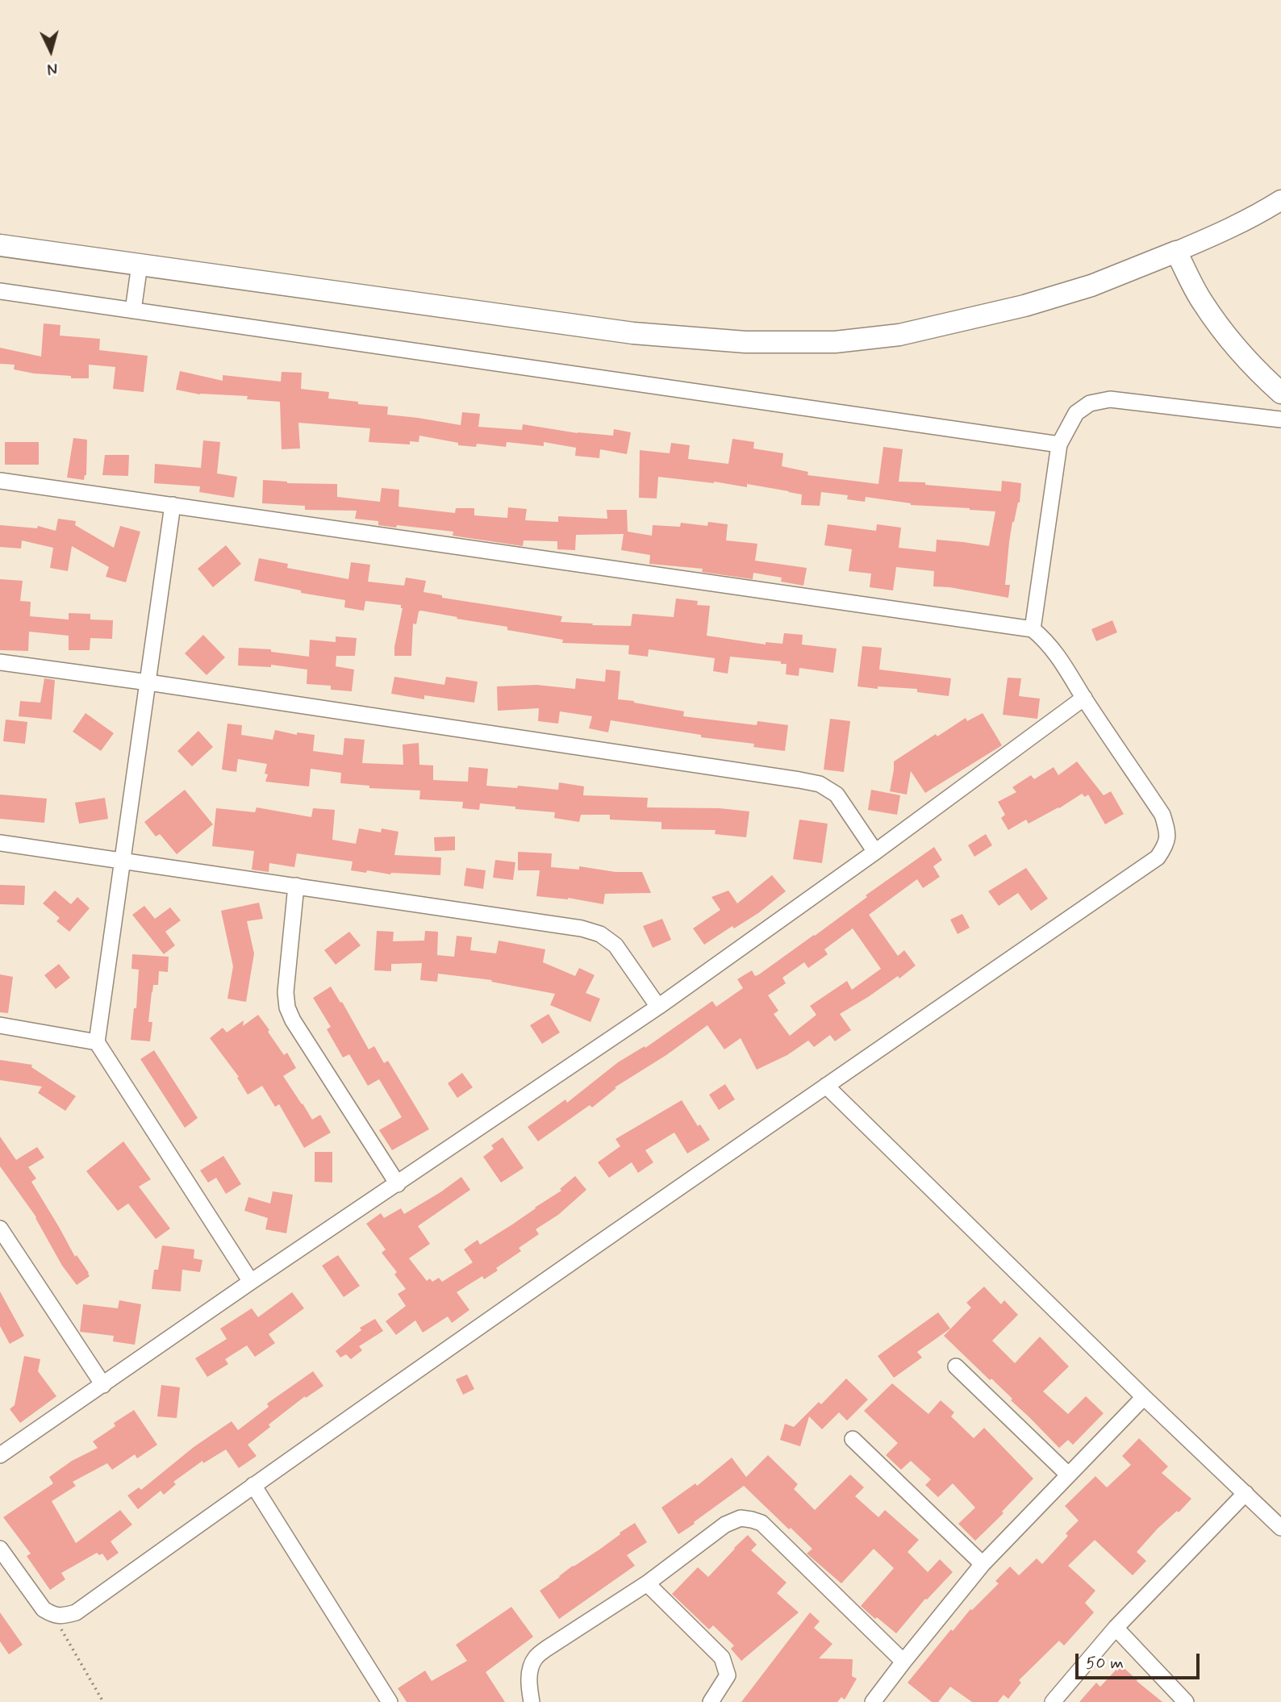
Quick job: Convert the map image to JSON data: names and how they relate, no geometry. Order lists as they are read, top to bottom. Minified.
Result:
{"scale_bar":"50 m","north":"bottom"}
